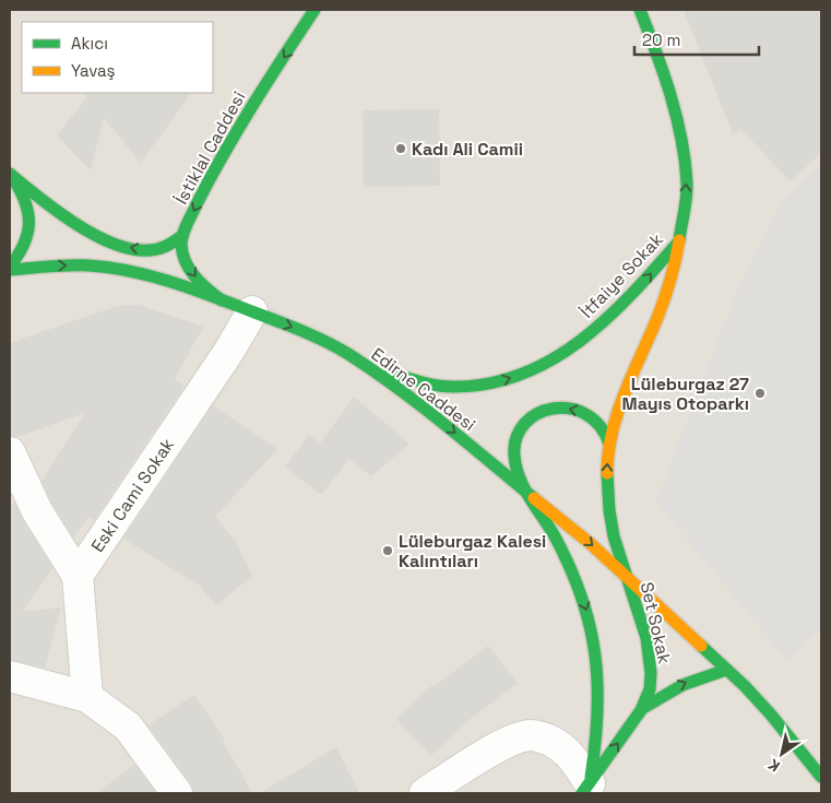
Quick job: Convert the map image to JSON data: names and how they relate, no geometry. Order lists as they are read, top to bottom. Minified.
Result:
{"streets":{"main road":["İstiklal Caddesi","İtfaiye Sokak","Edirne Caddesi","Set Sokak"],"street":["Eski Cami Sokak"]},"crossings":[["İtfaiye Sokak","Edirne Caddesi"],["İtfaiye Sokak","Set Sokak"],["Edirne Caddesi","Eski Cami Sokak"],["Edirne Caddesi","Set Sokak"]],"one_way":["İstiklal Caddesi","Edirne Caddesi","Set Sokak"],"places":["Kadı Ali Camii","Lüleburgaz 27 Mayıs Otoparkı","Lüleburgaz Kalesi Kalıntıları"],"legend":["Akıcı","Yavaş"],"scale_bar":"20 m","north":"bottom left"}
